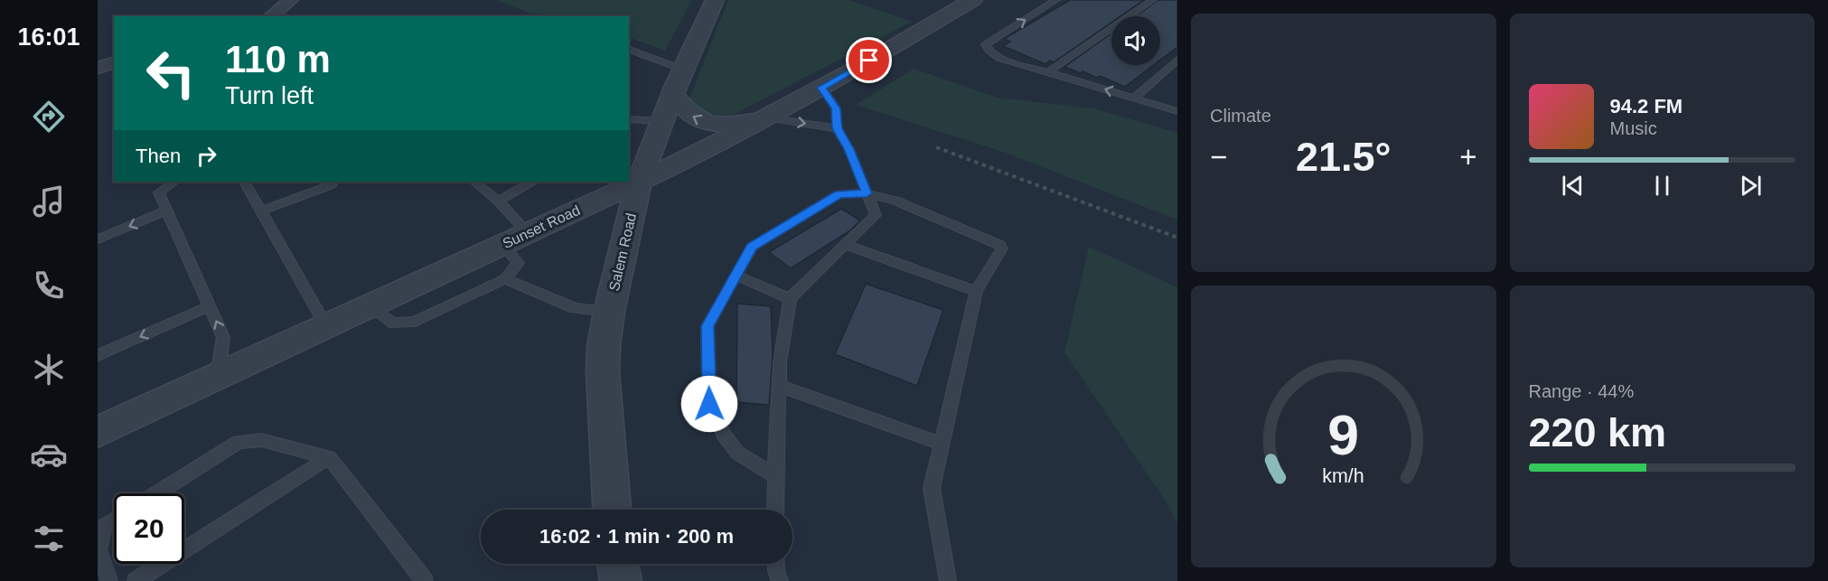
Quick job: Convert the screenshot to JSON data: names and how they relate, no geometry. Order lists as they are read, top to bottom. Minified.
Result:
{"streets":{"street":["Sunset Road","Salem Road"]},"crossings":[["Sunset Road","Salem Road"]],"page":{"tabs":"16:01","tile":["Climate",["Range · 44%","220 km"]],"turn":["110 m","Turn left"],"song":["94.2 FM","Music"],"then":"Then","heat":["−","21.5°","+"],"limit":"20","trip":"16:02 · 1 min · 200 m","gauge":["9","km/h"]}}
